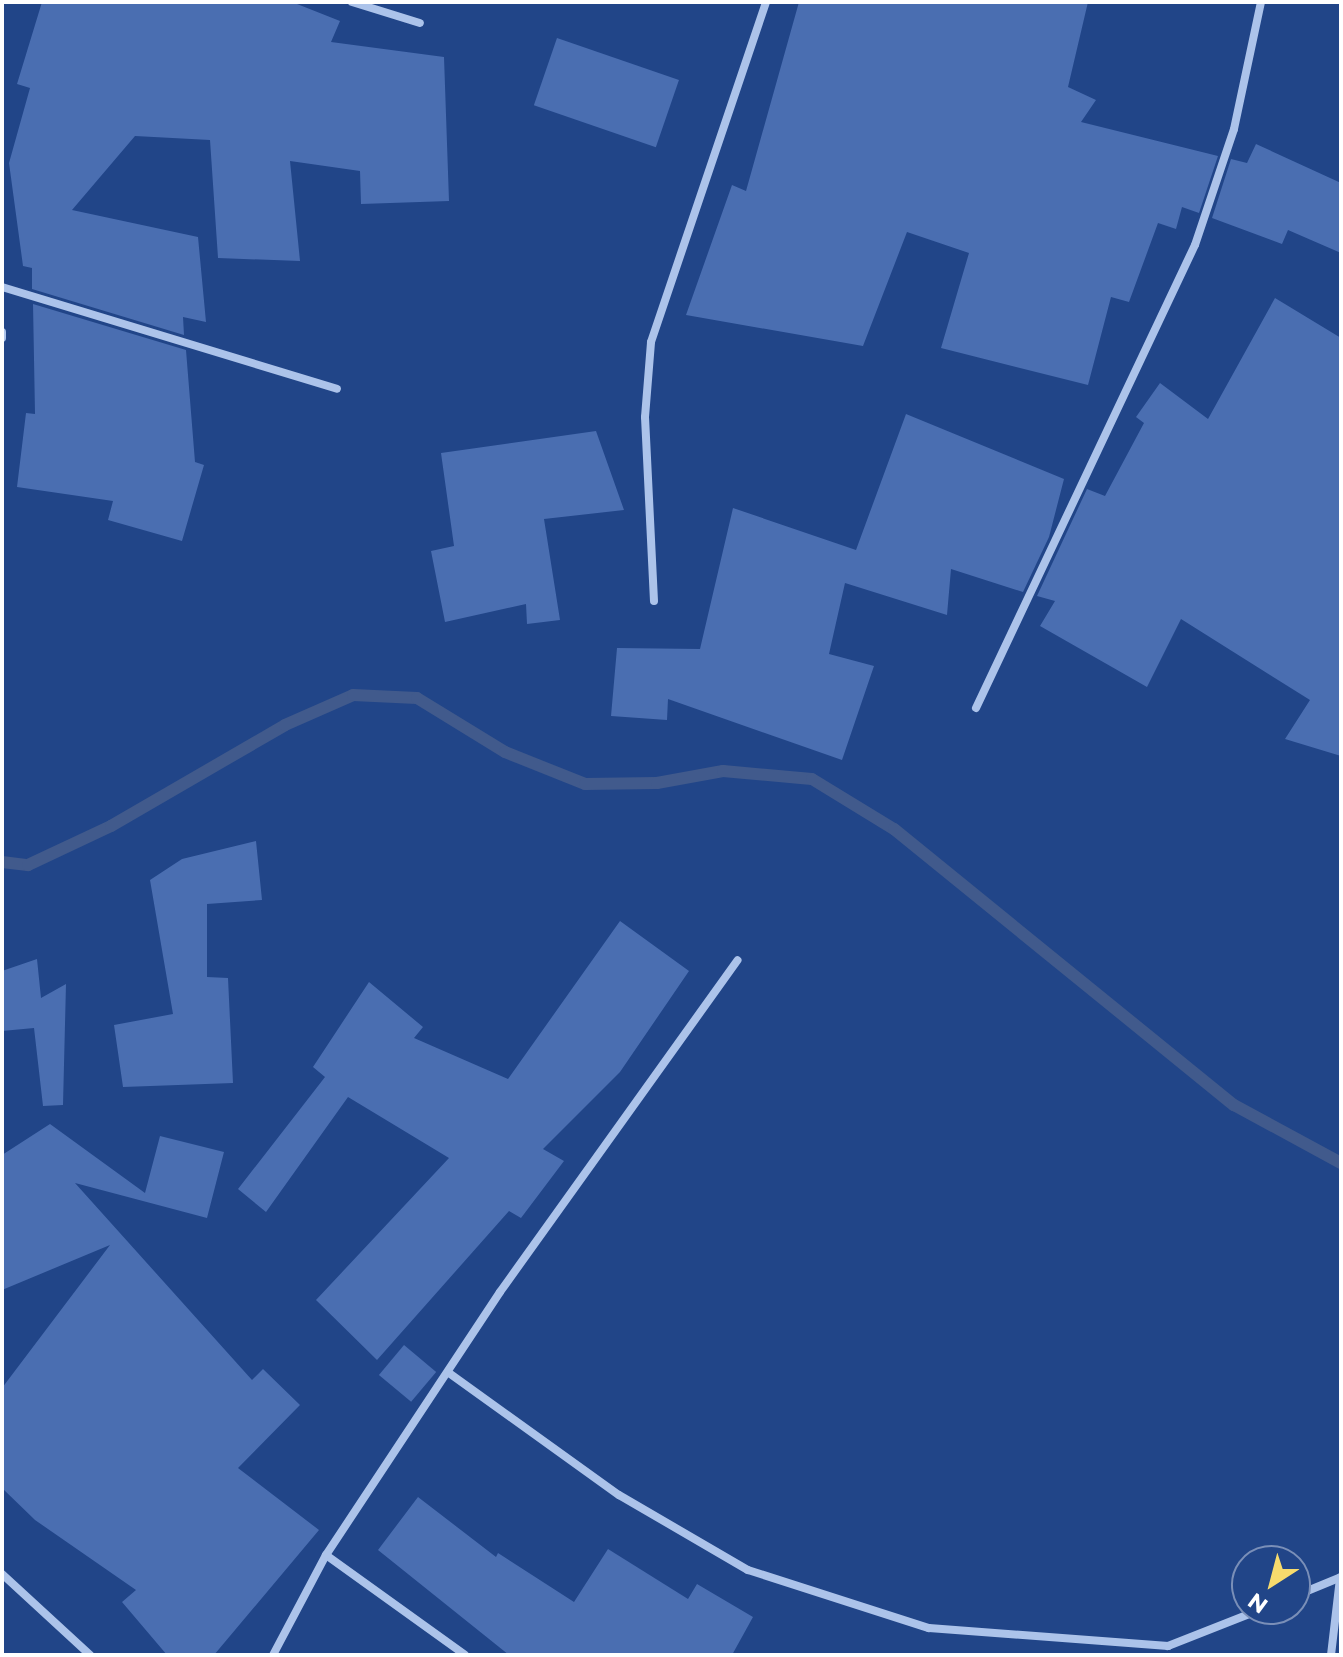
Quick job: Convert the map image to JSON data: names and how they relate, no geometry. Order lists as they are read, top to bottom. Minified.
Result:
{"north":"bottom left"}
